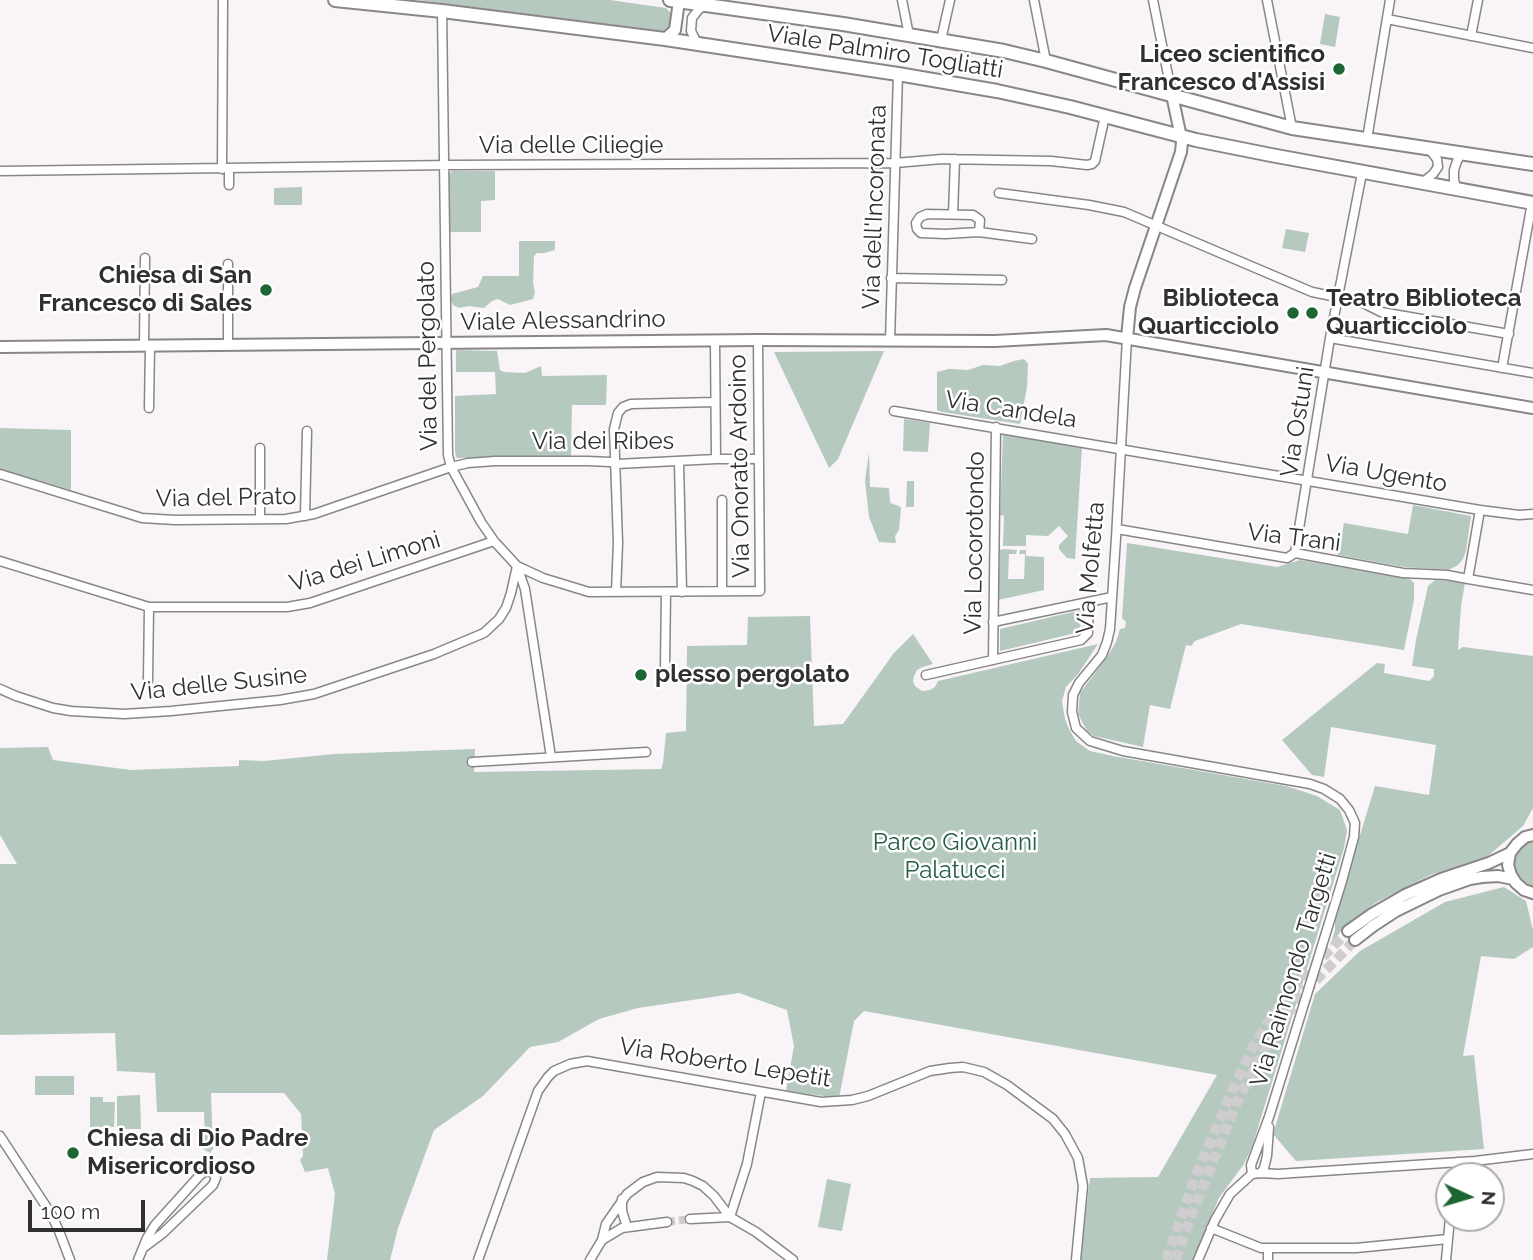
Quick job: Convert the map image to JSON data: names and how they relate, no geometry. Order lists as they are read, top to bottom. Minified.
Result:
{"streets":{"main road":["Viale Palmiro Togliatti"],"street":["Via delle Ciliegie","Via dell'Incoronata","Viale Alessandrino","Via del Pergolato","Via Candela","Via Ostuni","Via dei Ribes","Via Onorato Ardoino","Via Ugento","Via del Prato","Via Trani","Via Locorotondo","Via dei Limoni","Via Molfetta","Via delle Susine","Via Raimondo Targetti","Via Roberto Lepetit"]},"crossings":[["Viale Palmiro Togliatti","Via delle Ciliegie"],["Viale Palmiro Togliatti","Via dell'Incoronata"],["Viale Palmiro Togliatti","Via del Pergolato"],["Viale Palmiro Togliatti","Via Ostuni"],["Viale Palmiro Togliatti","Via Molfetta"],["Via delle Ciliegie","Via dell'Incoronata"],["Via delle Ciliegie","Via del Pergolato"],["Via dell'Incoronata","Viale Alessandrino"],["Viale Alessandrino","Via del Pergolato"],["Viale Alessandrino","Via Ostuni"],["Viale Alessandrino","Via Onorato Ardoino"],["Viale Alessandrino","Via Molfetta"],["Via del Pergolato","Via dei Ribes"],["Via del Pergolato","Via Onorato Ardoino"],["Via del Pergolato","Via del Prato"],["Via del Pergolato","Via dei Limoni"],["Via del Pergolato","Via delle Susine"],["Via Candela","Via Ugento"],["Via Candela","Via Locorotondo"],["Via Candela","Via Molfetta"],["Via Ostuni","Via Ugento"],["Via Ostuni","Via Trani"],["Via dei Ribes","Via del Prato"],["Via Ugento","Via Molfetta"],["Via Trani","Via Molfetta"],["Via Molfetta","Via Raimondo Targetti"]],"parks":["Parco Giovanni Palatucci"],"places":["Liceo scientifico Francesco d'Assisi","Chiesa di San Francesco di Sales","Biblioteca Quarticciolo","Teatro Biblioteca Quarticciolo","plesso pergolato","Chiesa di Dio Padre Misericordioso"],"scale_bar":"100 m","north":"right"}
